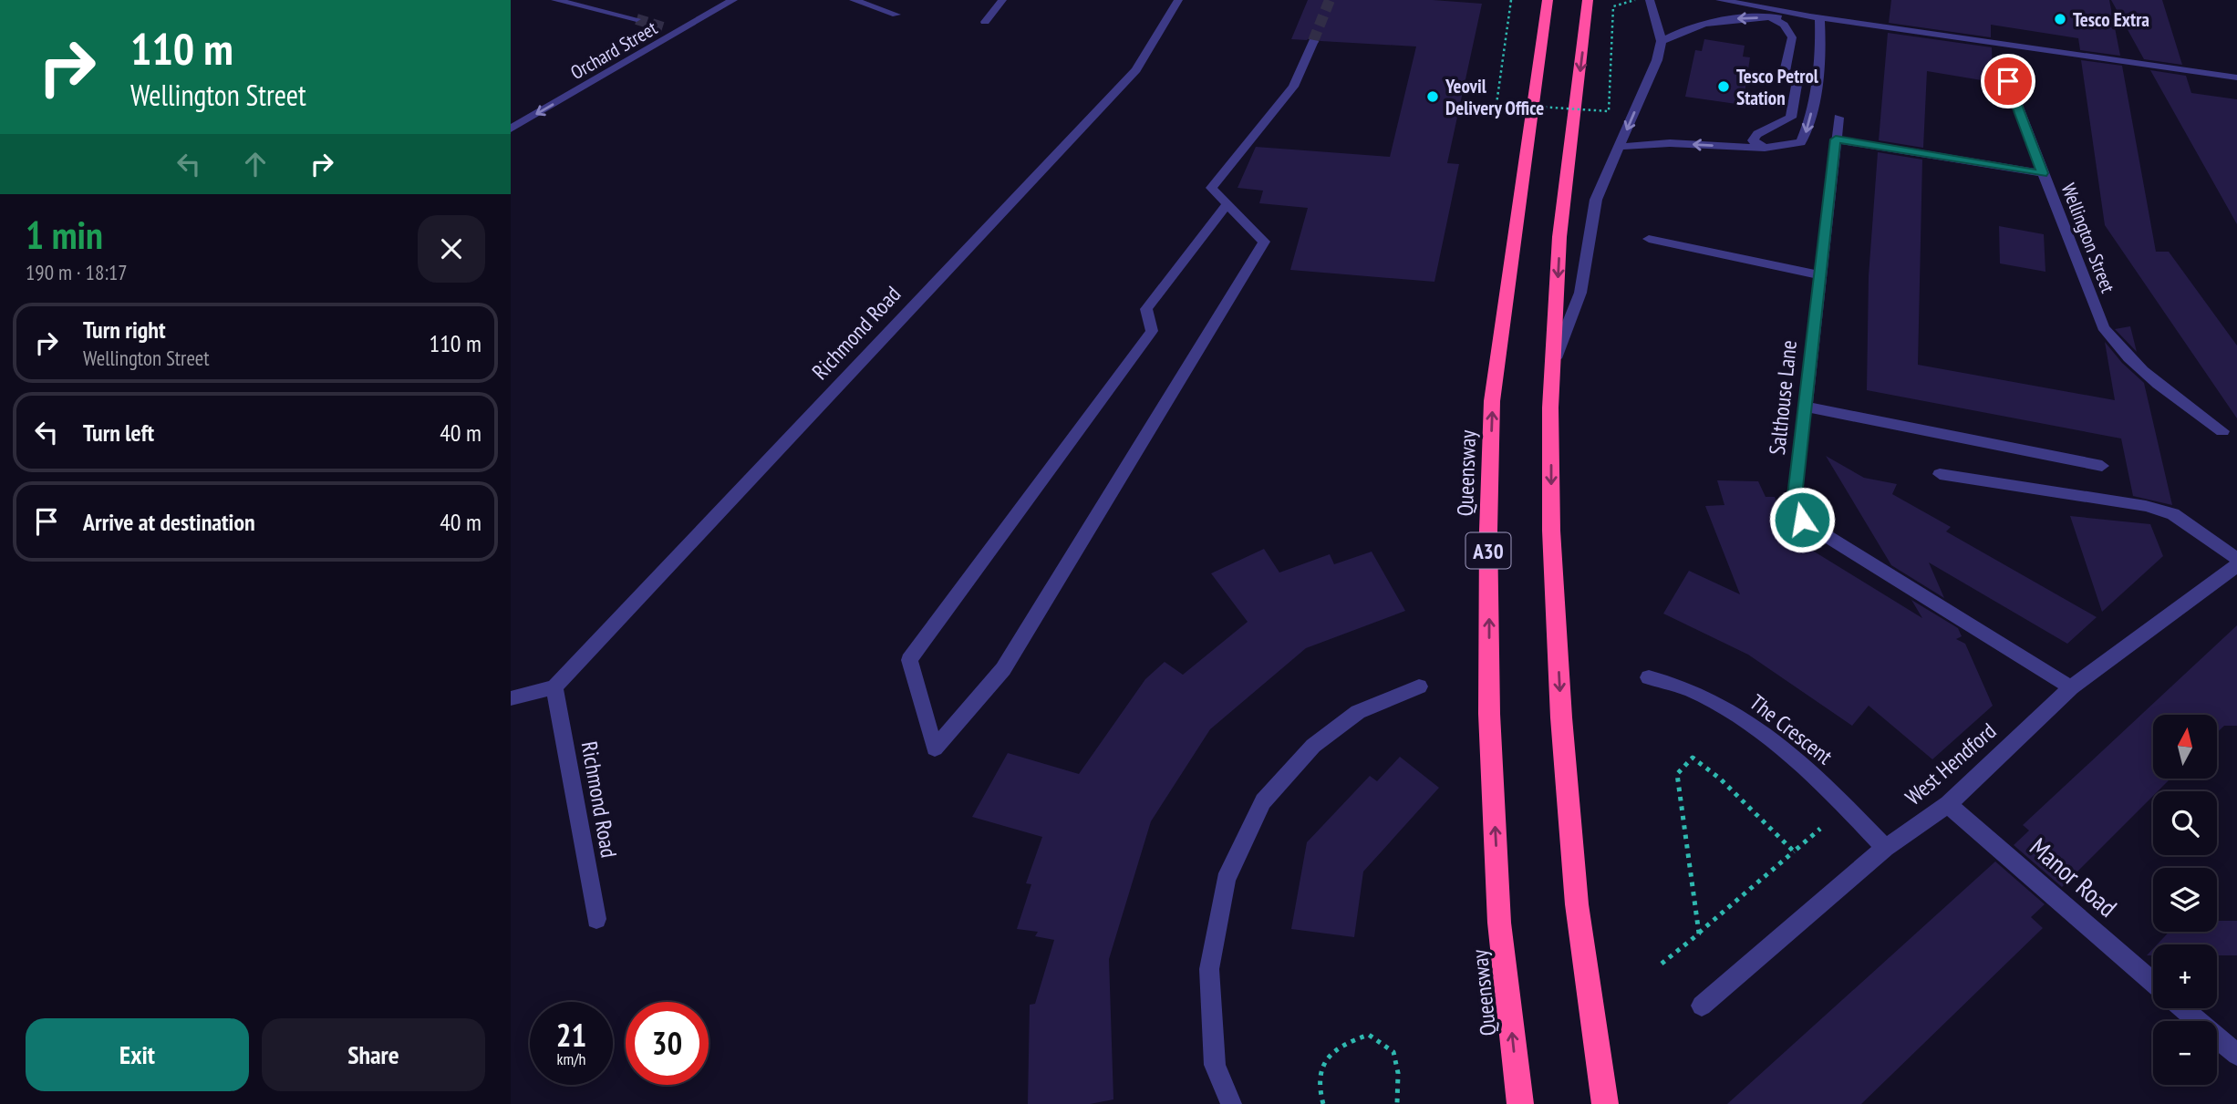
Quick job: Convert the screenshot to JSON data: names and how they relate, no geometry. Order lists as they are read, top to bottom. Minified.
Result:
{"streets":{"highway":["Queensway","A30"],"street":["Orchard Street","Wellington Street","Richmond Road","Salthouse Lane","The Crescent","West Hendford","Manor Road"]},"crossings":[["Wellington Street","Salthouse Lane"],["Salthouse Lane","West Hendford"],["The Crescent","West Hendford"],["West Hendford","Manor Road"]],"one_way":["Orchard Street"],"places":["Tesco Extra","Tesco Petrol Station","Yeovil Delivery Office"],"north":"top","page":{"turn":["110 m","Wellington Street"],"heading":["1 min","190 m · 18:17"],"list":[{"name":"Turn right","note":"Wellington Street","value":"110 m"},{"name":"Turn left","value":"40 m"},{"name":"Arrive at destination","value":"40 m"}],"map_buttons":["+","−"],"speed":"21 km/h","limit":"30","buttons":["Exit","Share"]}}
